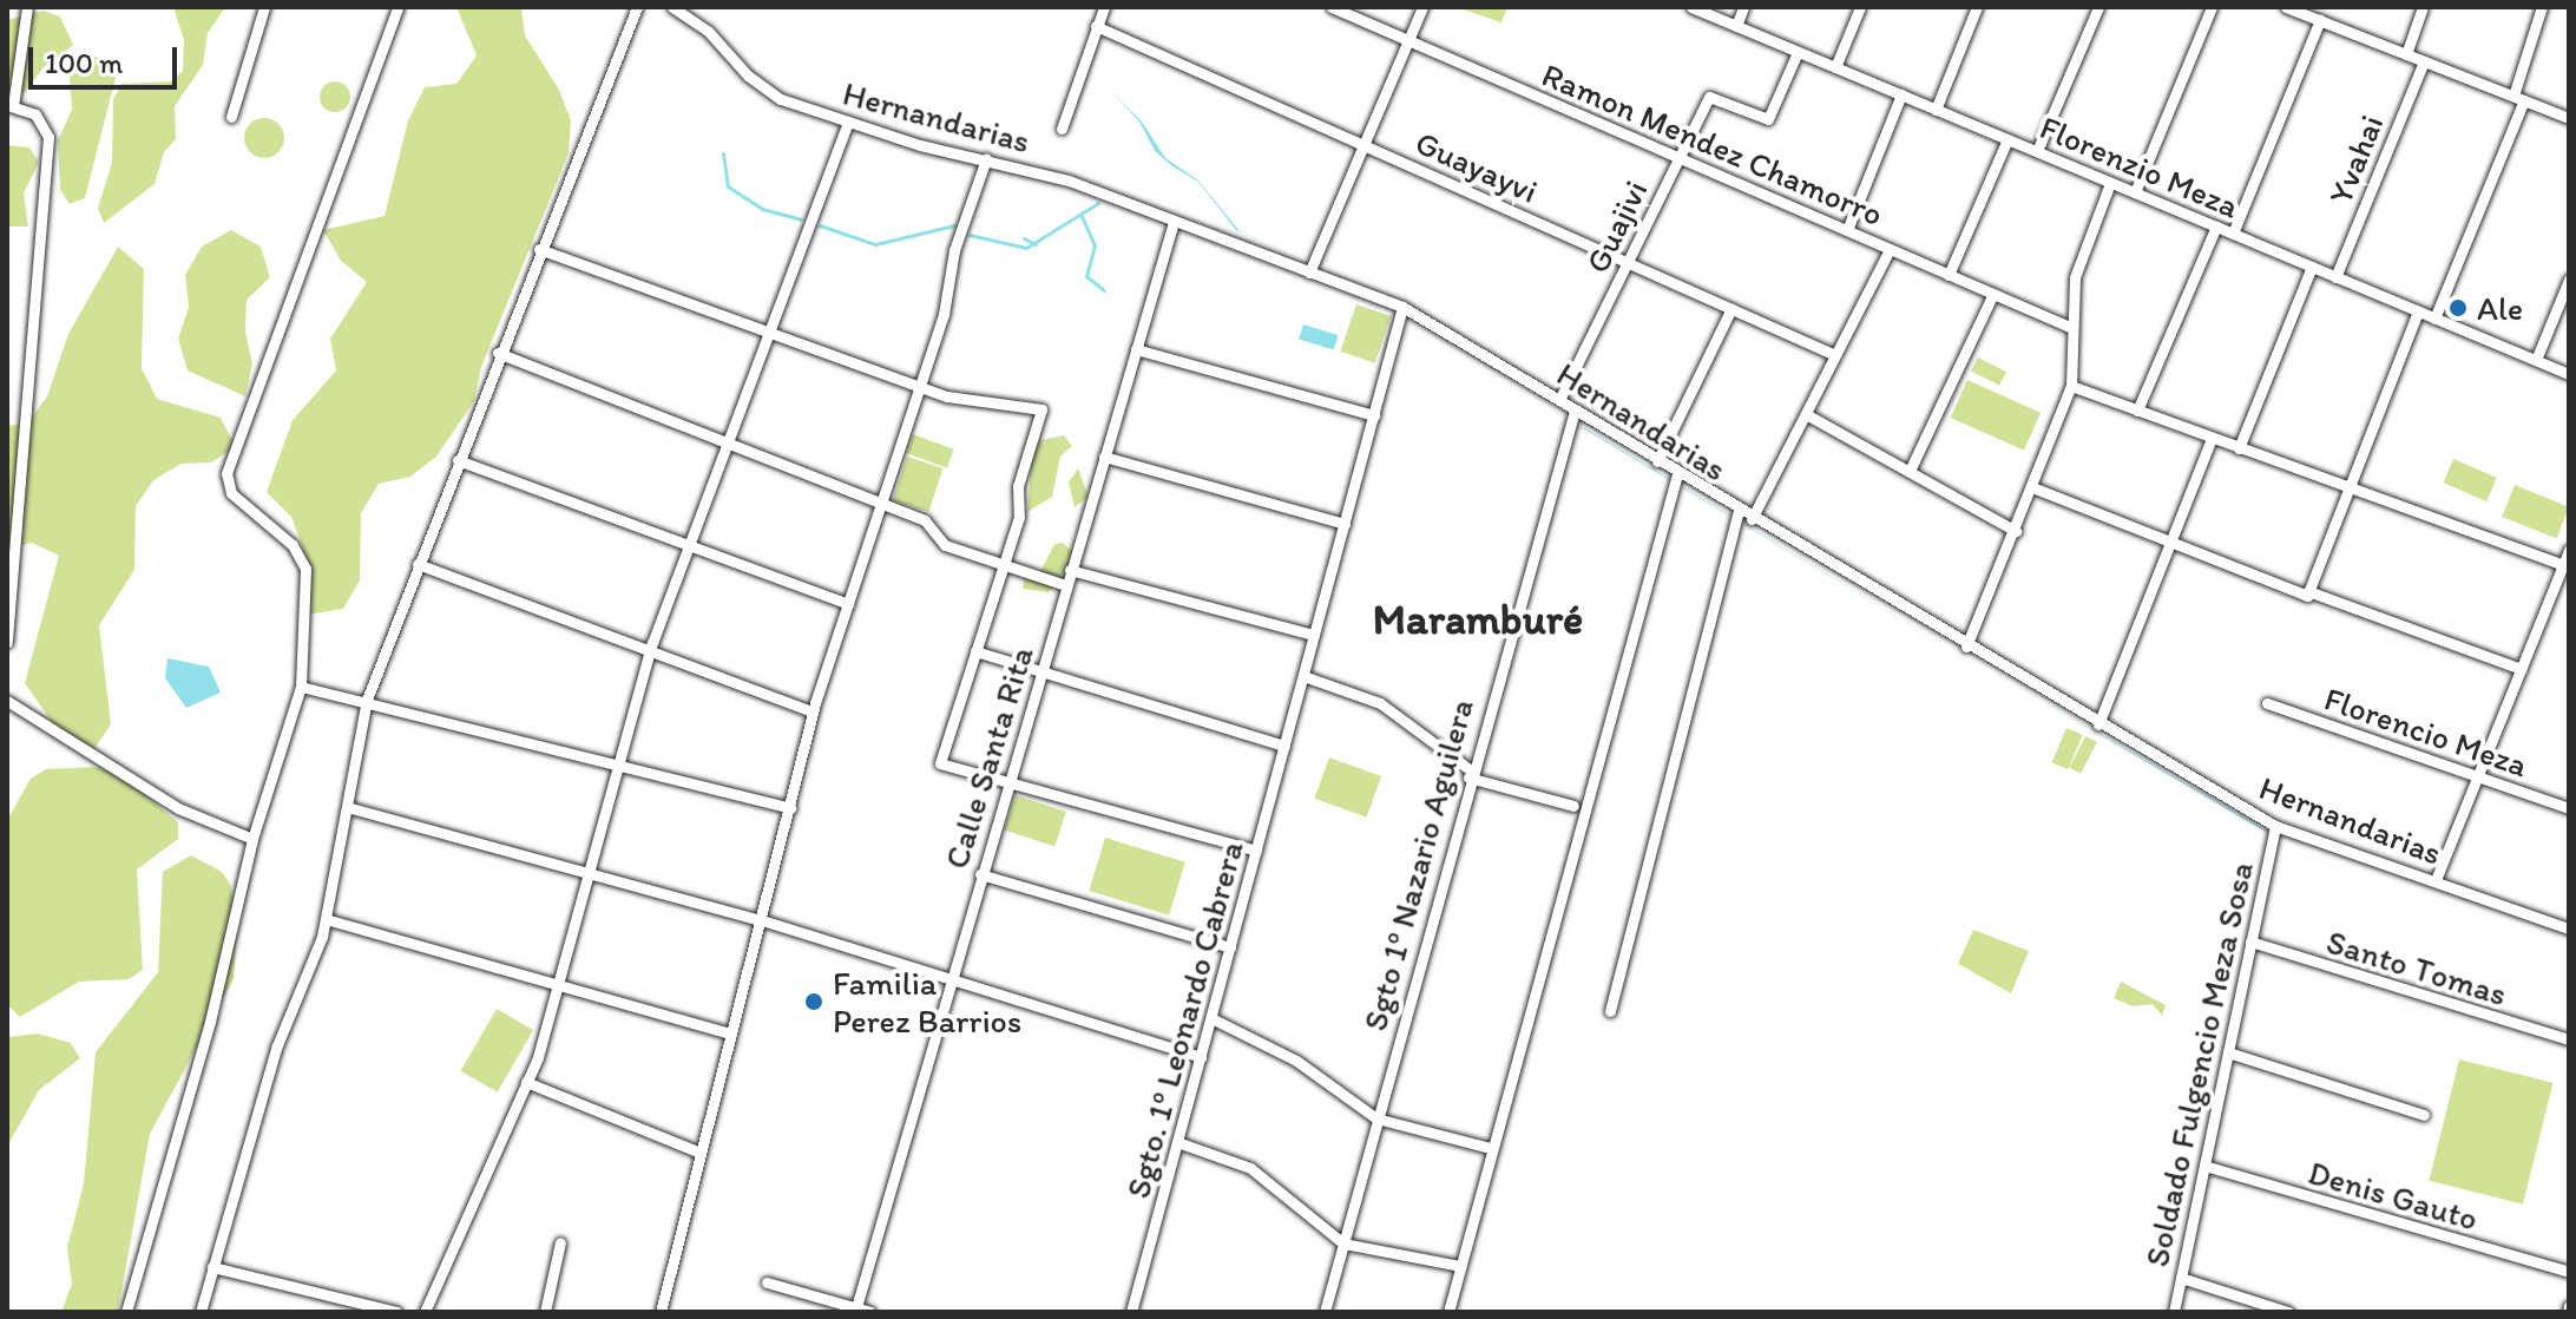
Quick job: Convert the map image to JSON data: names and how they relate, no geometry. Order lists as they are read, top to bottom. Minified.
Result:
{"streets":{"street":["Hernandarias","Ramon Mendez Chamorro","Yvahai","Guayayvi","Florenzio Meza","Guajivi","Florencio Meza","Calle Santa Rita","Sgto 1º Nazario Aguilera","Santo Tomas","Sgto. 1º Leonardo Cabrera","Soldado Fulgencio Meza Sosa","Denis Gauto"]},"crossings":[["Hernandarias","Guajivi"],["Hernandarias","Calle Santa Rita"],["Hernandarias","Sgto 1º Nazario Aguilera"],["Hernandarias","Sgto. 1º Leonardo Cabrera"],["Hernandarias","Soldado Fulgencio Meza Sosa"],["Ramon Mendez Chamorro","Guajivi"],["Yvahai","Florenzio Meza"],["Guayayvi","Guajivi"],["Florenzio Meza","Guajivi"],["Santo Tomas","Soldado Fulgencio Meza Sosa"],["Soldado Fulgencio Meza Sosa","Denis Gauto"]],"districts":["Maramburé"],"places":["Ale","Familia Perez Barrios"],"scale_bar":"100 m"}
